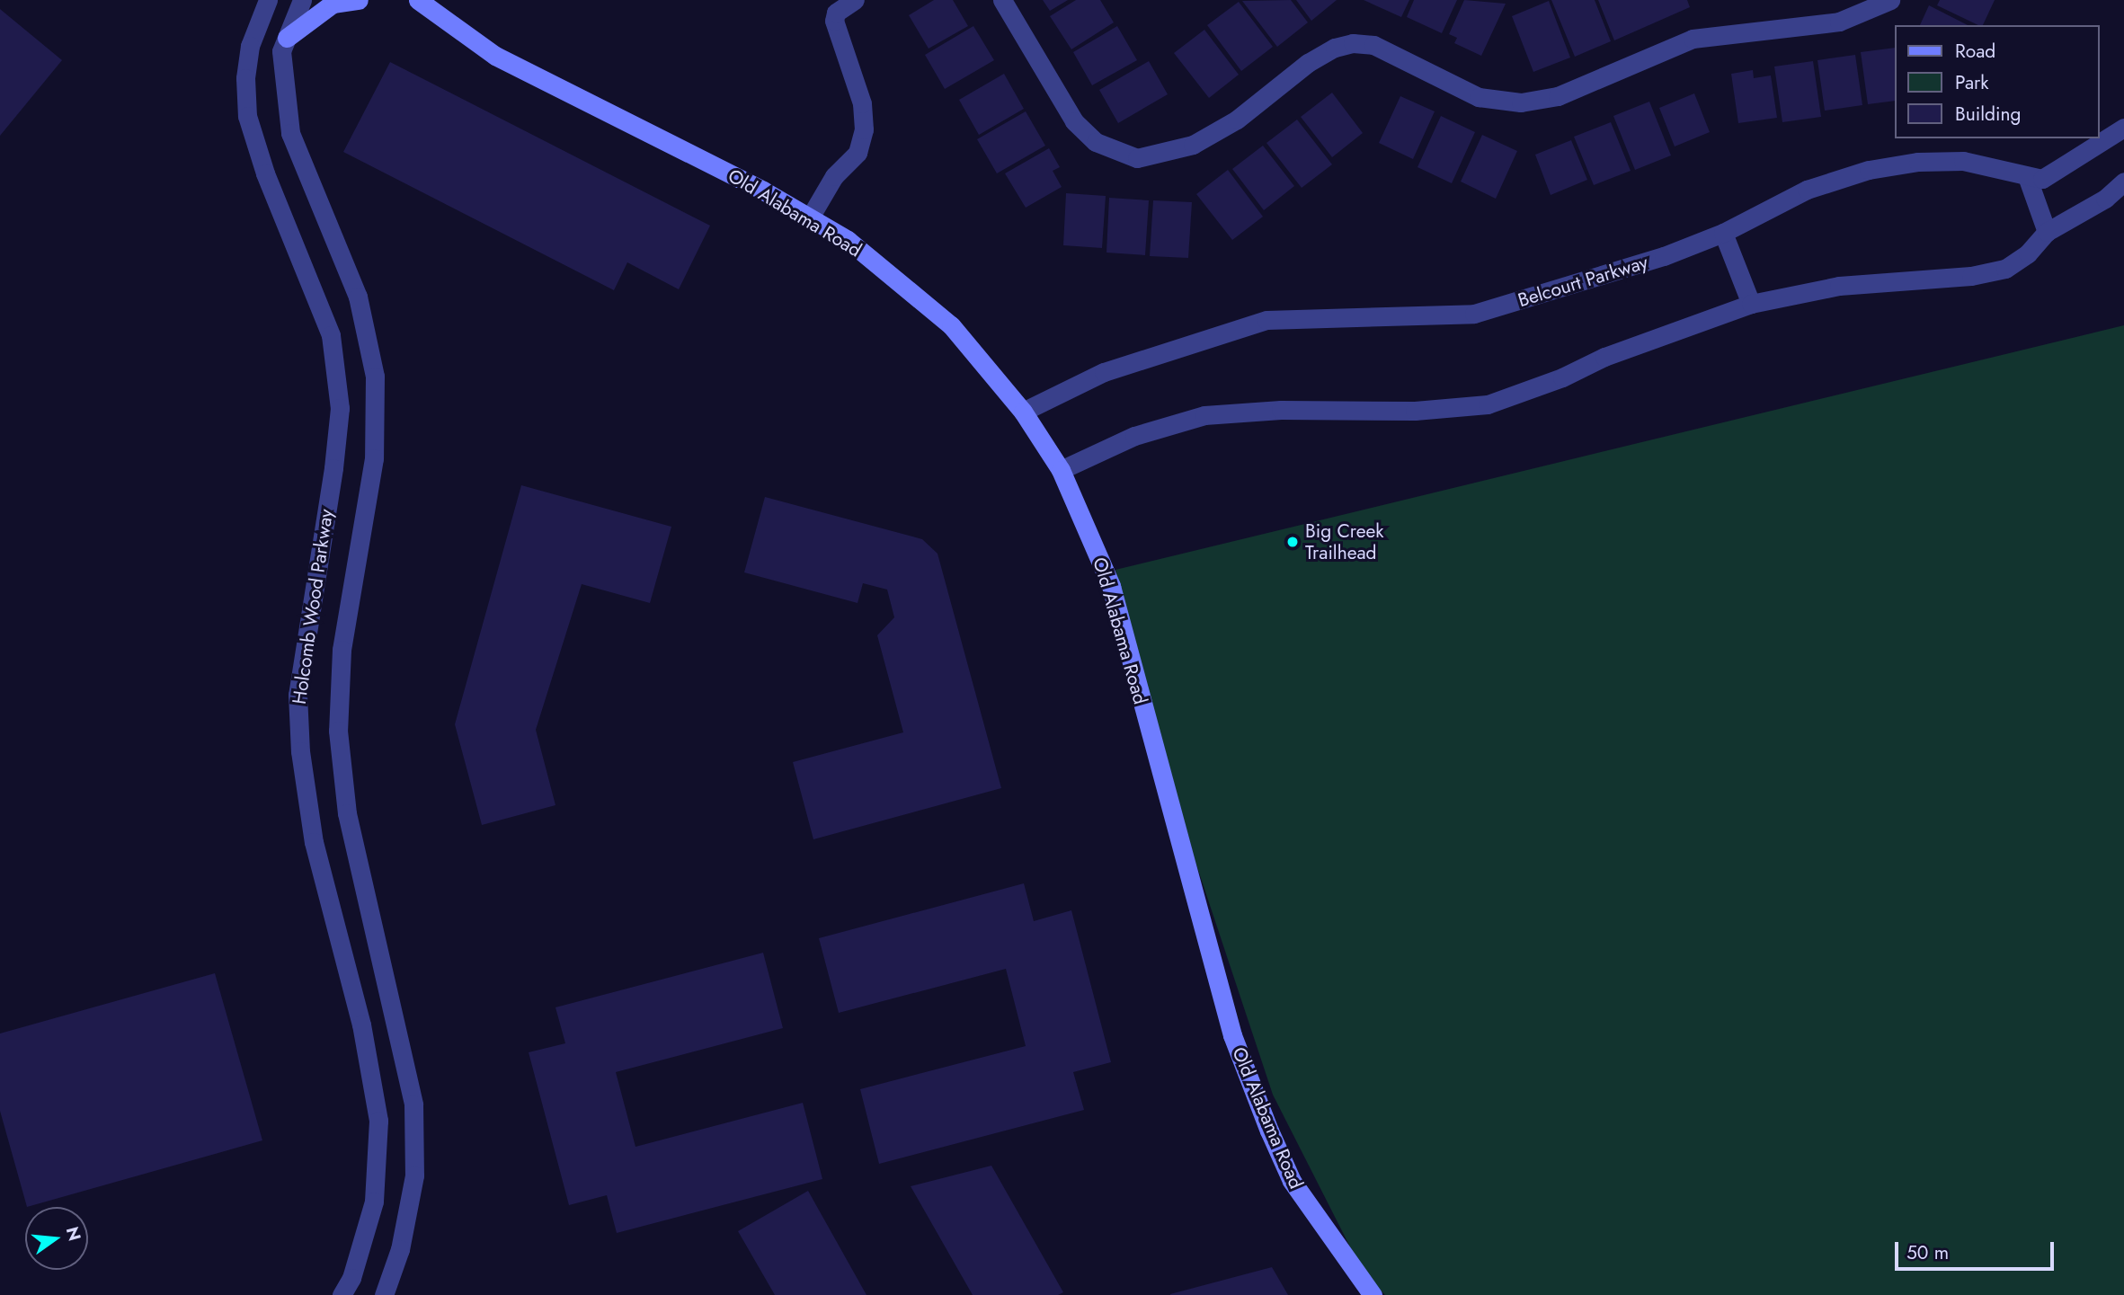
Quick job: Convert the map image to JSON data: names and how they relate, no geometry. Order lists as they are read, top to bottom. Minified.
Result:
{"streets":{"main road":["Old Alabama Road"],"street":["Belcourt Parkway","Holcomb Wood Parkway"]},"crossings":[["Old Alabama Road","Belcourt Parkway"]],"places":["Big Creek Trailhead"],"legend":["Road","Park","Building"],"scale_bar":"50 m","north":"right"}
